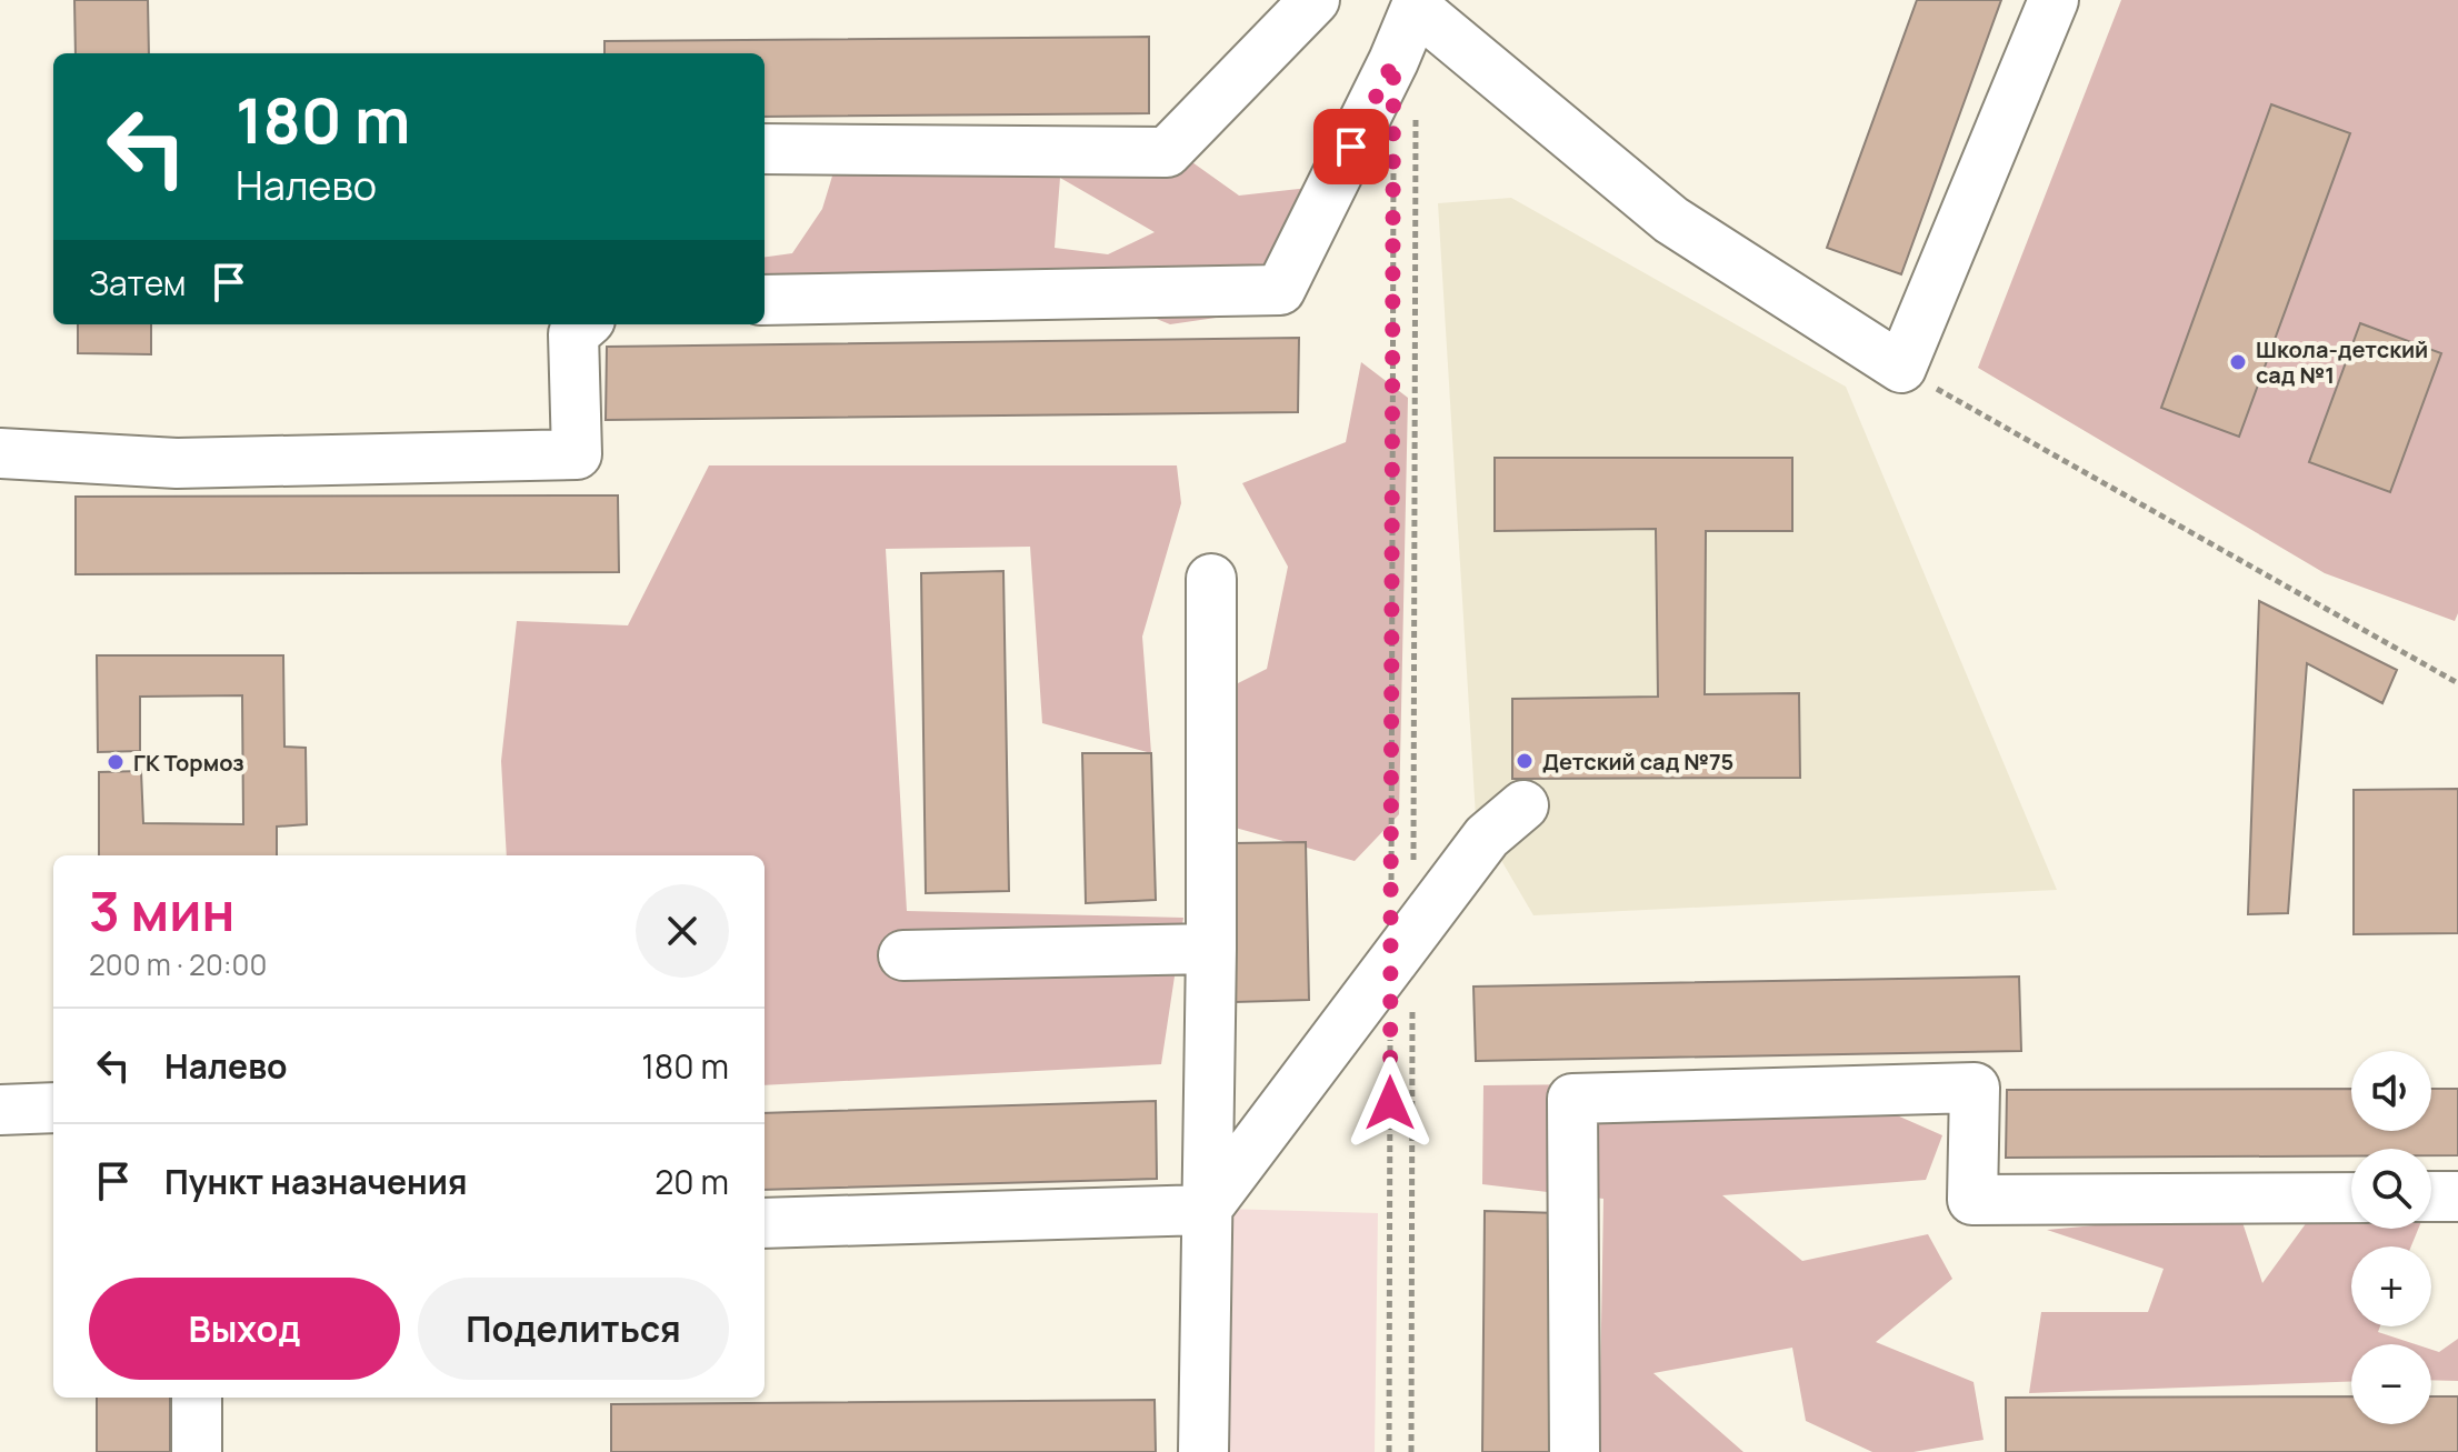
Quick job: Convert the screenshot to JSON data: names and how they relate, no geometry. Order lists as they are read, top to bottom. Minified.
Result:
{"places":["Школа-детский сад №1","Детский сад №75","ГК Тормоз"],"page":{"turn":["180 m","Налево"],"then":"Затем","heading":["3 мин","200 m · 20:00"],"list":[{"name":"Налево","value":"180 m"},{"name":"Пункт назначения","value":"20 m"}],"map_buttons":["+","−"],"buttons":["Выход","Поделиться"]}}
